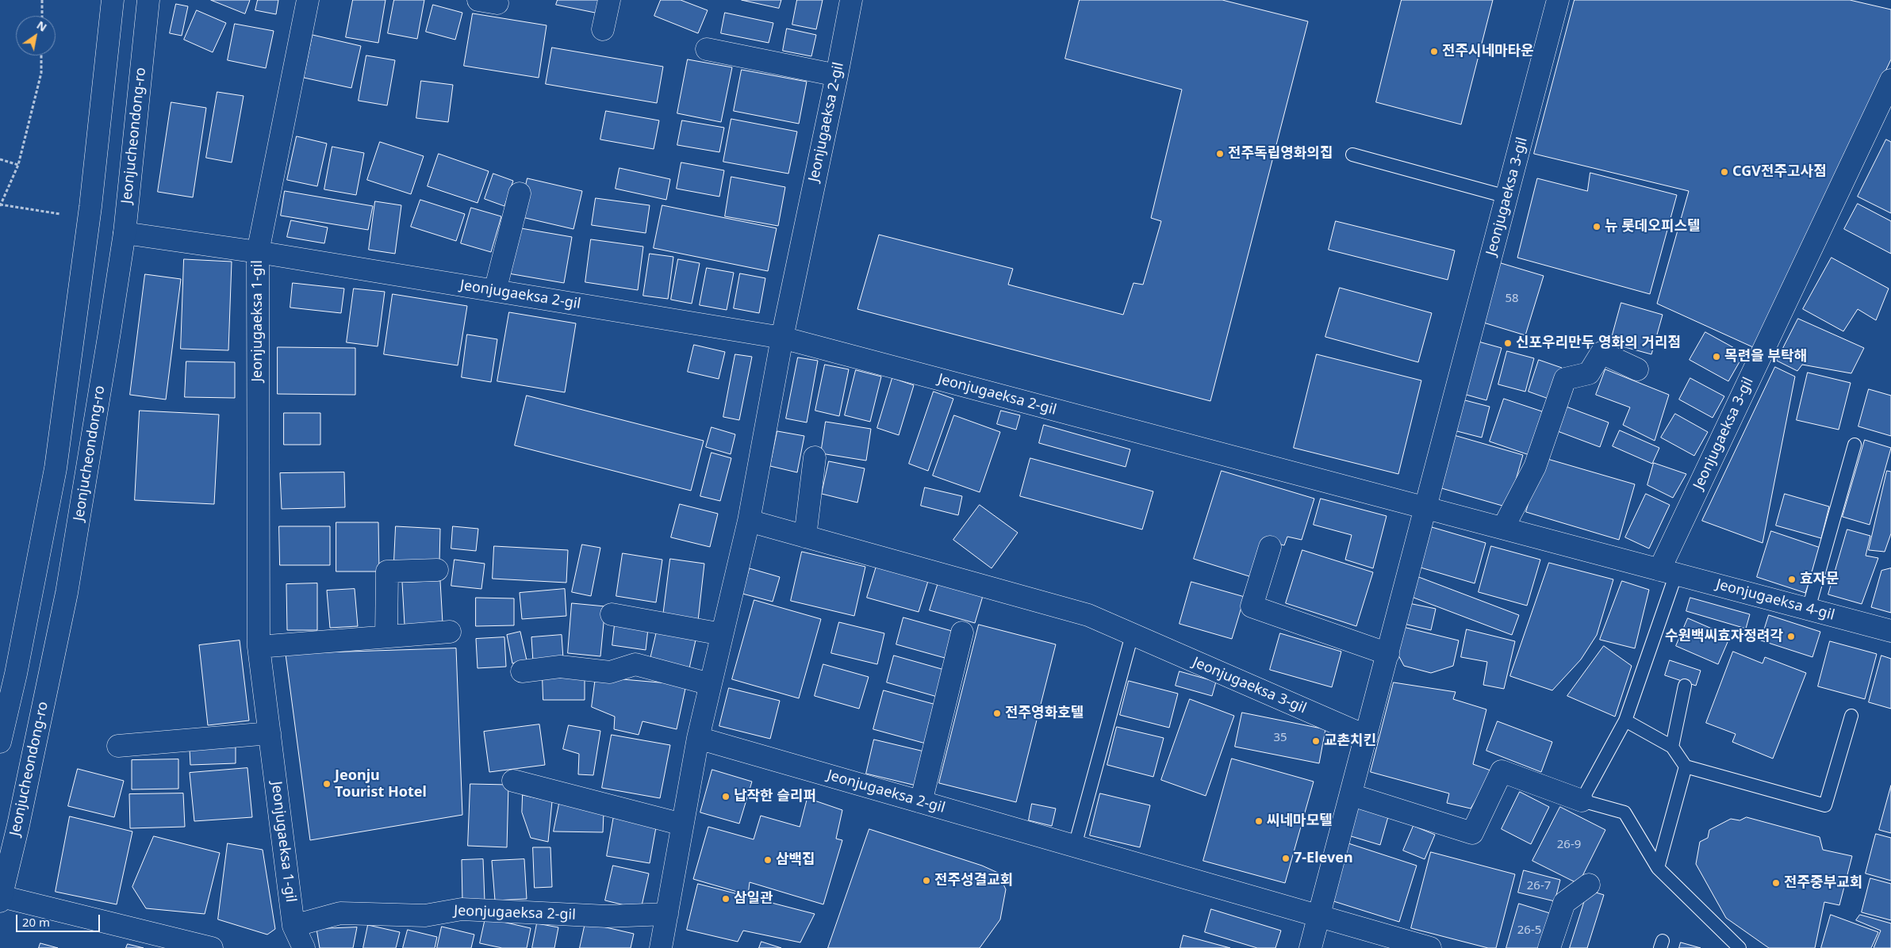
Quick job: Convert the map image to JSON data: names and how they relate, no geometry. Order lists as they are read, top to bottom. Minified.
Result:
{"streets":{"street":["Jeonjugaeksa 2-gil","Jeonjucheondong-ro","Jeonjugaeksa 3-gil","Jeonjugaeksa 1-gil","Jeonjugaeksa 4-gil"]},"crossings":[["Jeonjugaeksa 2-gil","Jeonjucheondong-ro"],["Jeonjugaeksa 2-gil","Jeonjugaeksa 3-gil"],["Jeonjugaeksa 2-gil","Jeonjugaeksa 1-gil"],["Jeonjugaeksa 3-gil","Jeonjugaeksa 4-gil"]],"places":["전주시네마타운","전주독립영화의집","CGV전주고사점","뉴 롯데오피스텔","신포우리만두 영화의 거리점","목련을 부탁해","효자문","수원백씨효자정려각","전주영화호텔","교촌치킨","Jeonju Tourist Hotel","납작한 슬리퍼","씨네마모텔","7-Eleven","삼백집","전주성결교회","전주중부교회","삼일관"],"house_numbers":["58","35","26-9","26-7","26-5"],"scale_bar":"20 m","north":"top right"}
